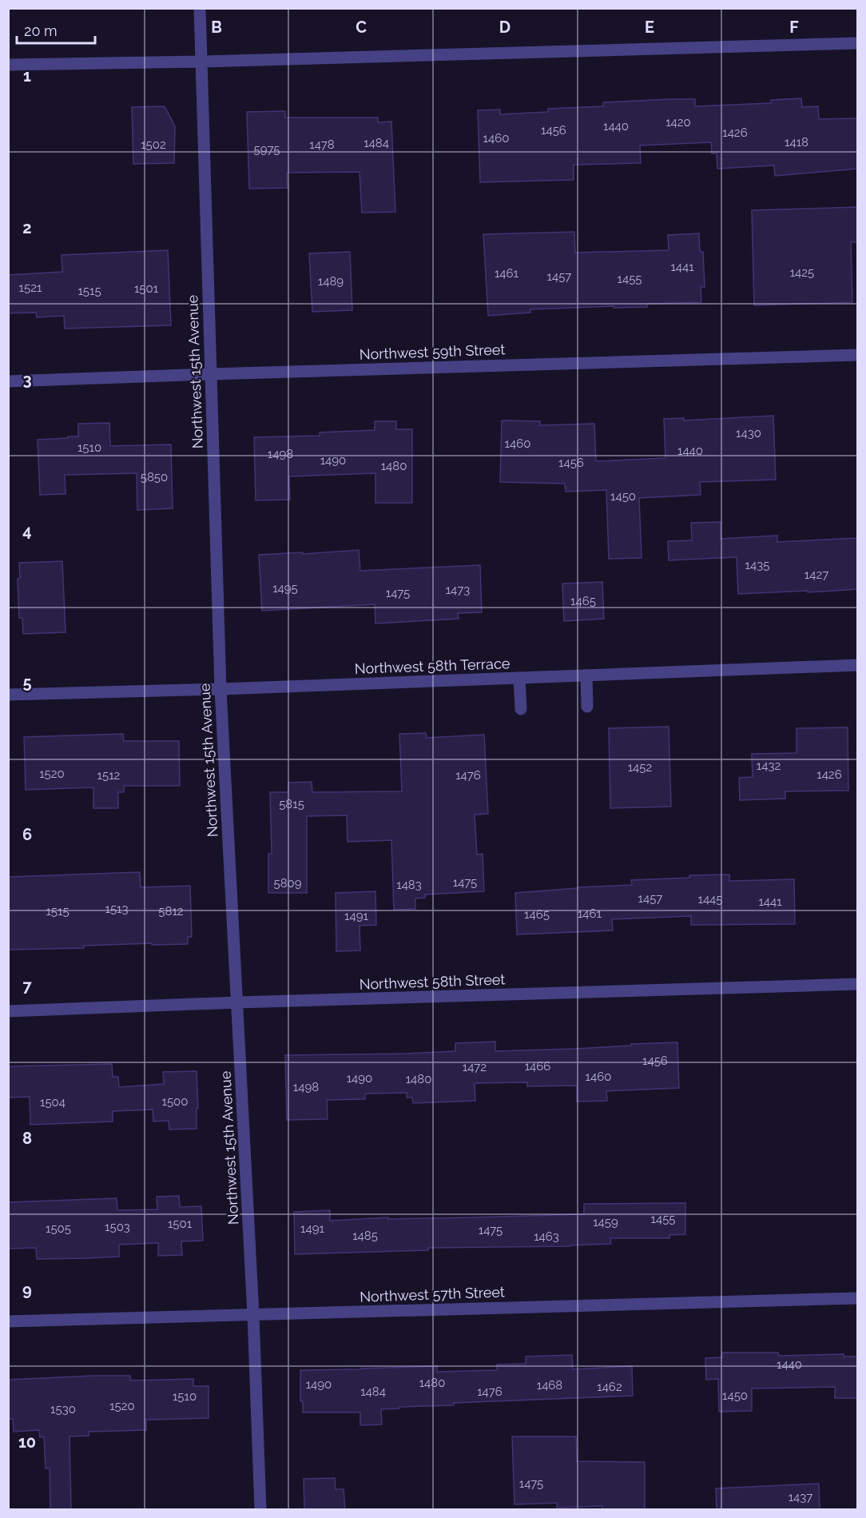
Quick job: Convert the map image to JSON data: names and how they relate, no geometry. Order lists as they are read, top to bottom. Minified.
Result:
{"streets":{"street":["Northwest 59th Street","Northwest 15th Avenue","Northwest 58th Terrace","Northwest 58th Street","Northwest 57th Street"]},"crossings":[["Northwest 59th Street","Northwest 15th Avenue"],["Northwest 15th Avenue","Northwest 58th Terrace"],["Northwest 15th Avenue","Northwest 58th Street"],["Northwest 15th Avenue","Northwest 57th Street"]],"house_numbers":["1420","1440","1456","1426","1460","1418","1484","1502","1478","5975","1441","1425","1461","1457","1455","1489","1521","1501","1515","1430","1460","1510","1440","1498","1490","1456","1480","5850","1450","1435","1427","1495","1473","1475","1465","1432","1452","1520","1426","1512","1476","5815","1475","5809","1483","1457","1445","1441","1513","1515","5812","1461","1465","1491","1456","1466","1472","1460","1490","1480","1498","1500","1504","1455","1459","1501","1503","1505","1491","1475","1485","1463","1440","1480","1490","1468","1462","1484","1476","1450","1510","1520","1530","1475","1437"],"scale_bar":"20 m","grid":{"columns":["B","C","D","E","F"],"rows":["1","2","3","4","5","6","7","8","9","10"]}}
